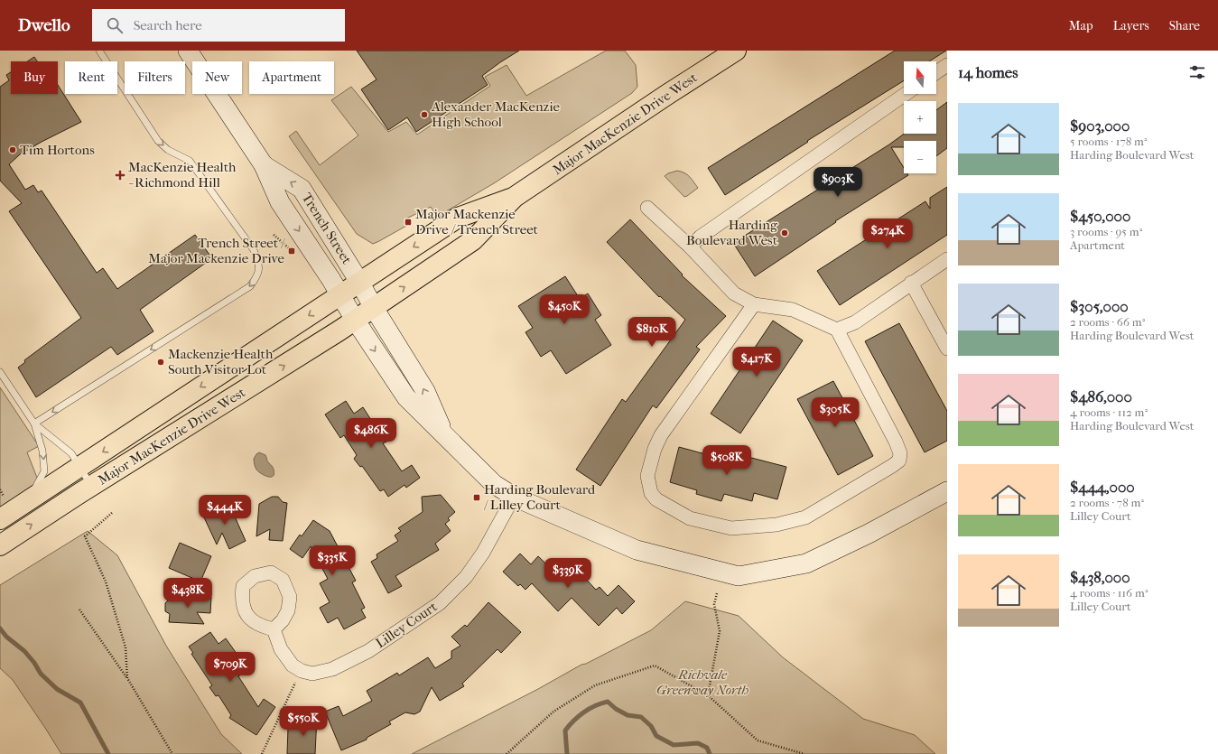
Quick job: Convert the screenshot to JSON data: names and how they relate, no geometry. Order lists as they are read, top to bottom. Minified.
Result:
{"streets":{"main road":["Major MacKenzie Drive West"],"street":["Trench Street","Lilley Court"]},"crossings":[["Major MacKenzie Drive West","Trench Street"]],"parks":["Richvale Greenway North"],"places":{"other":["Alexander MacKenzie High School","Tim Hortons","Harding Boulevard West","Mackenzie Health South Visitor Lot"],"health":["MacKenzie Health - Richmond Hill"],"transit":["Major Mackenzie Drive / Trench Street","Trench Street / Major Mackenzie Drive","Harding Boulevard / Lilley Court"]},"north":"top","page":{"header":"Dwello","search":"Search here","nav":["Map","Layers","Share"],"heading":"14 homes","map_buttons":["+","−"],"chip":["Buy","Rent","Filters","New","Apartment"],"list":[{"name":"$903,000","note":"5 rooms · 178 m² · Harding Boulevard West"},{"name":"$450,000","note":"3 rooms · 95 m² · Apartment"},{"name":"$305,000","note":"2 rooms · 66 m² · Harding Boulevard West"},{"name":"$486,000","note":"4 rooms · 112 m² · Harding Boulevard West"},{"name":"$444,000","note":"2 rooms · 78 m² · Lilley Court"},{"name":"$438,000","note":"4 rooms · 116 m² · Lilley Court"}],"price":["$903K","$274K","$450K","$810K","$417K","$305K","$486K","$508K","$444K","$335K","$339K","$438K","$709K","$550K"]}}
